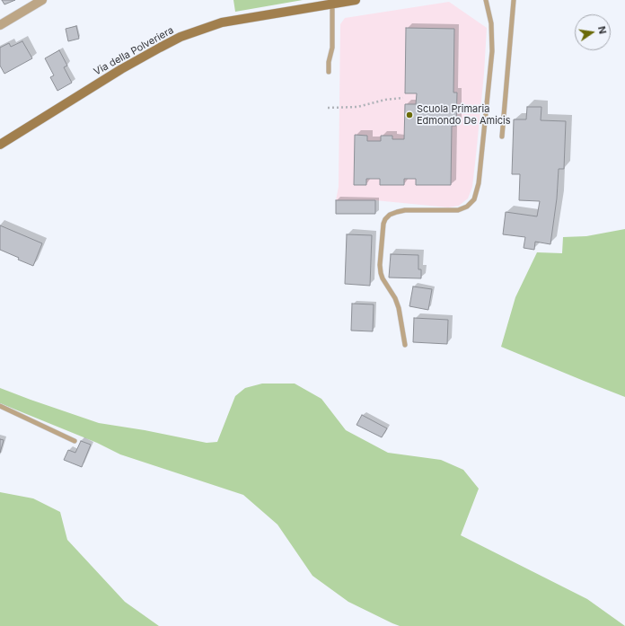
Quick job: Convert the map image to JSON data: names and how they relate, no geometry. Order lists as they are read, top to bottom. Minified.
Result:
{"streets":{"main road":["Via della Polveriera"]},"places":["Scuola Primaria Edmondo De Amicis"],"north":"right"}
